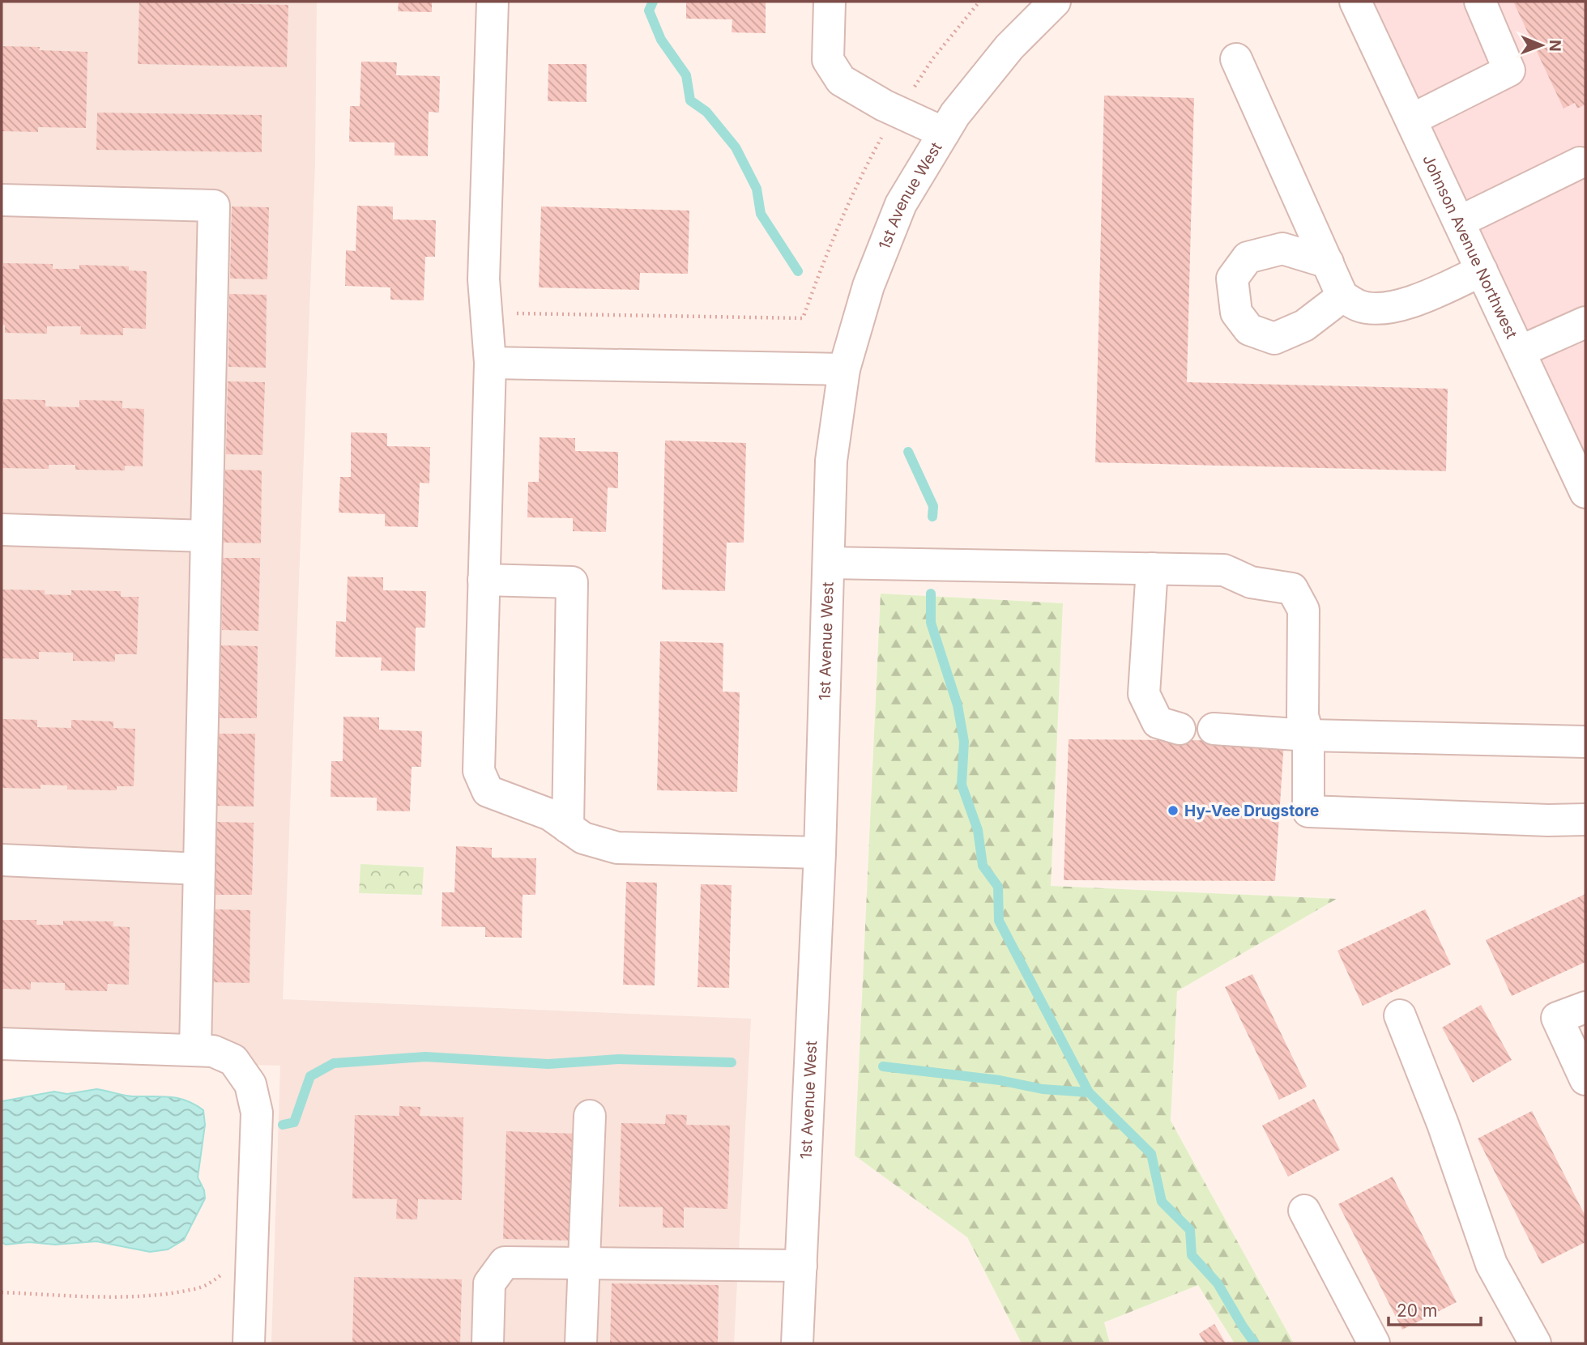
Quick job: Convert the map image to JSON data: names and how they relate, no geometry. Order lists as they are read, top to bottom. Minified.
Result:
{"streets":{"street":["1st Avenue West","Johnson Avenue Northwest"]},"places":["Hy-Vee Drugstore"],"scale_bar":"20 m","north":"right"}
